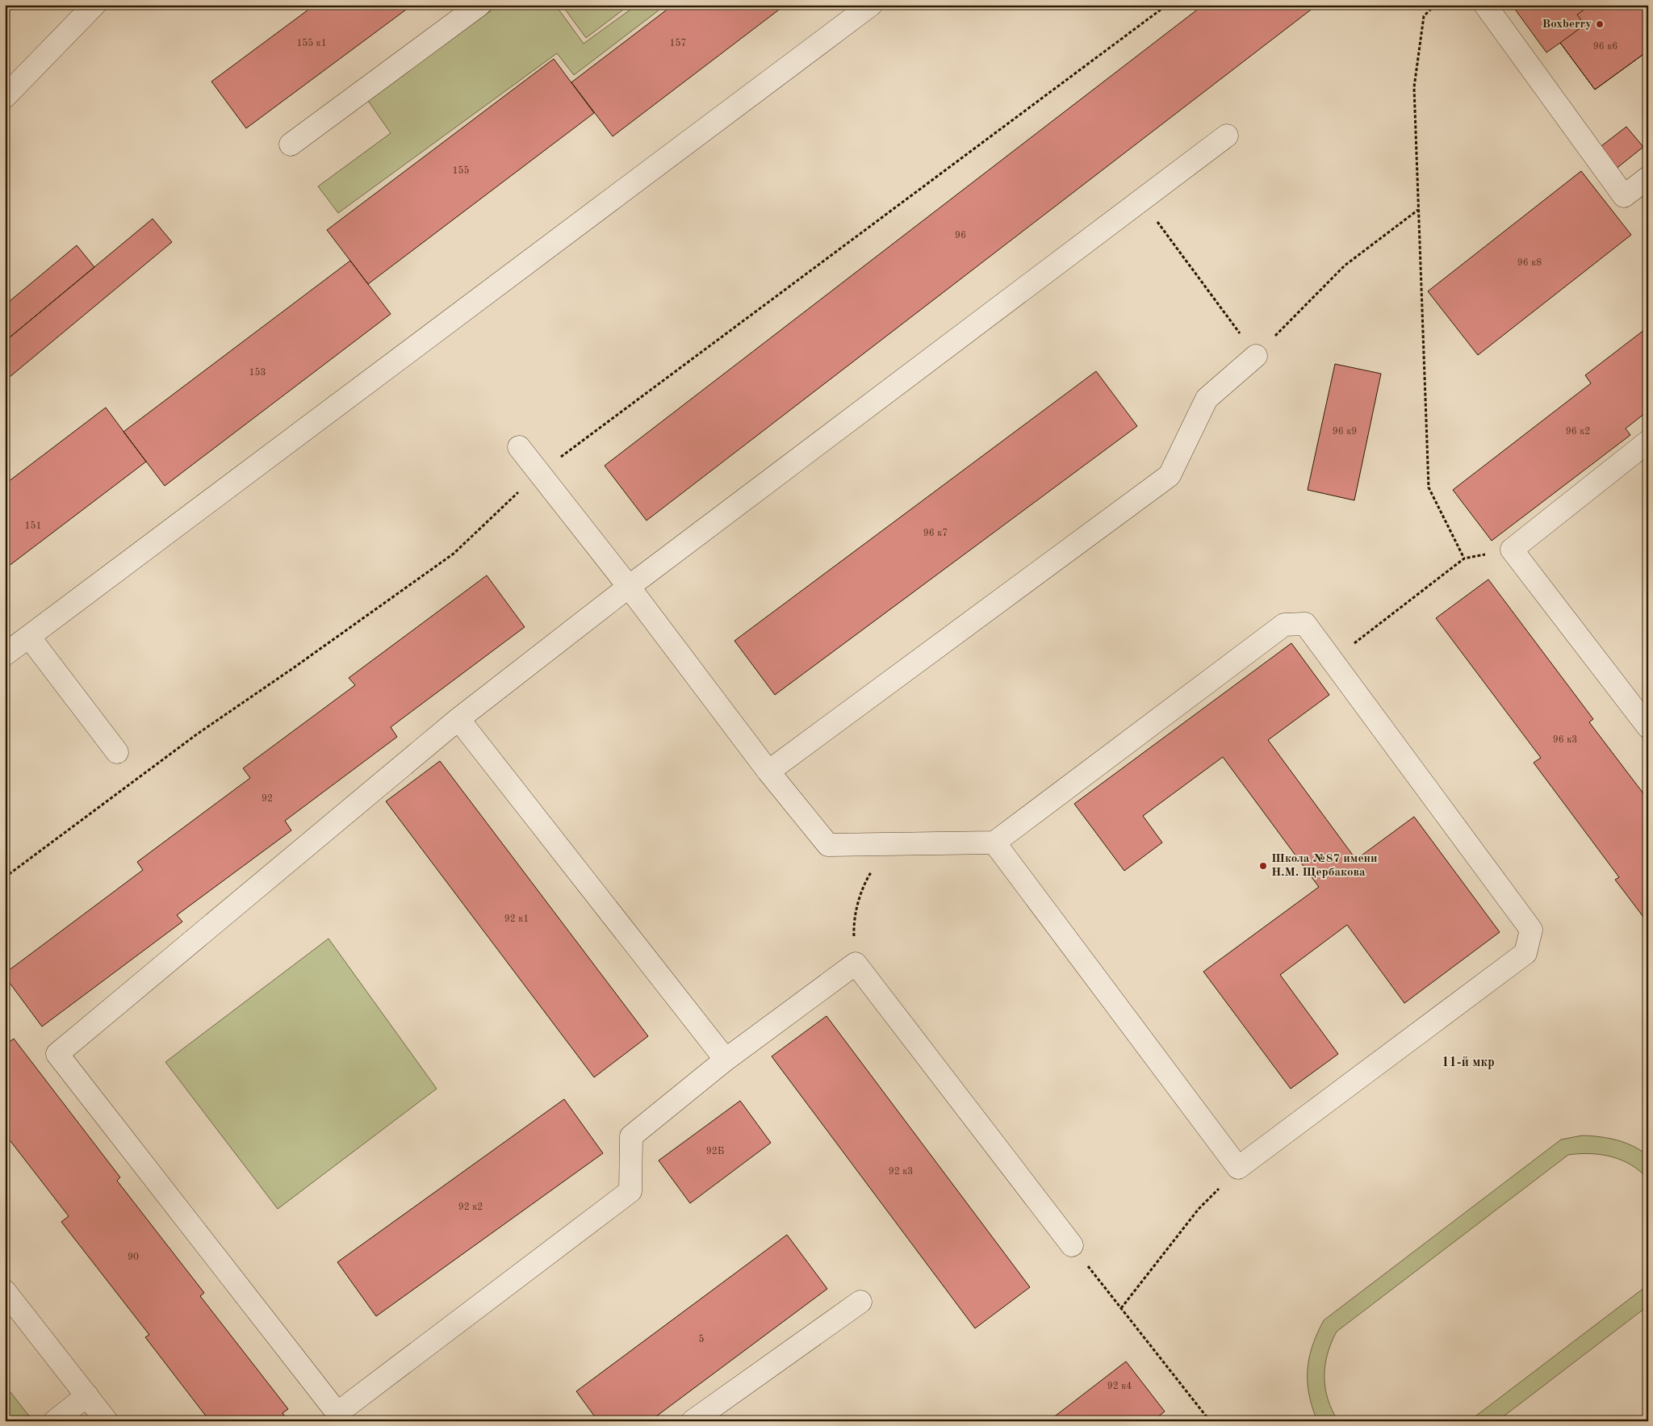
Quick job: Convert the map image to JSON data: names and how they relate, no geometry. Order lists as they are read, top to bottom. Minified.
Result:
{"districts":["11-й мкр"],"places":["Boxberry","Школа №87 имени Н.М. Щербакова"],"house_numbers":["155 к1","157","96 к6","155","96","96 к8","153","96 к9","96 к2","151","96 к7","96 к3","92","92 к1","92Б","92 к3","92 к2","90","5","92 к4"]}
